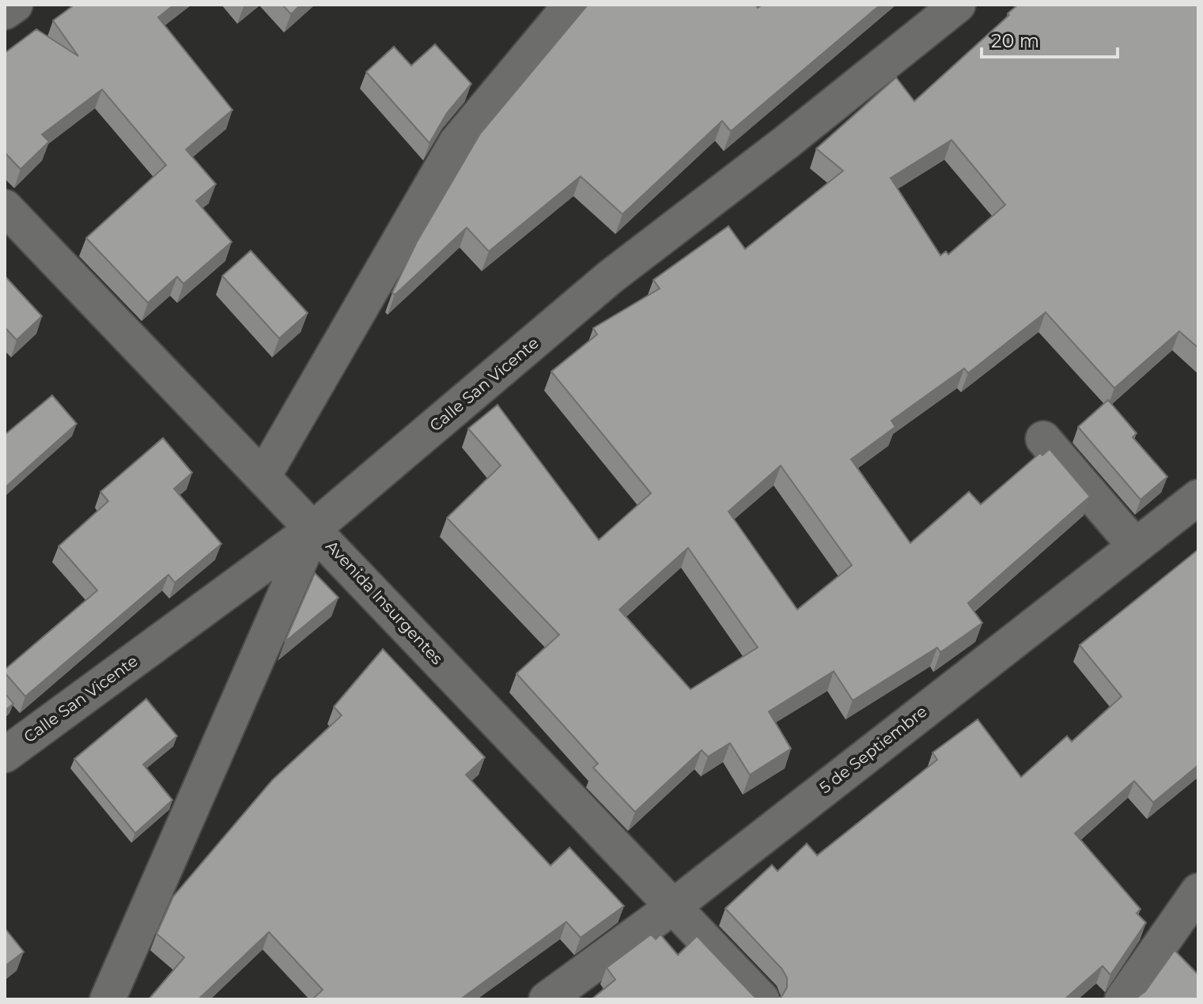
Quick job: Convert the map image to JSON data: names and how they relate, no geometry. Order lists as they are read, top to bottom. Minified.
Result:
{"streets":{"street":["Calle San Vicente","Avenida Insurgentes","5 de Septiembre"]},"crossings":[["Calle San Vicente","Avenida Insurgentes"],["Avenida Insurgentes","5 de Septiembre"]],"scale_bar":"20 m"}
